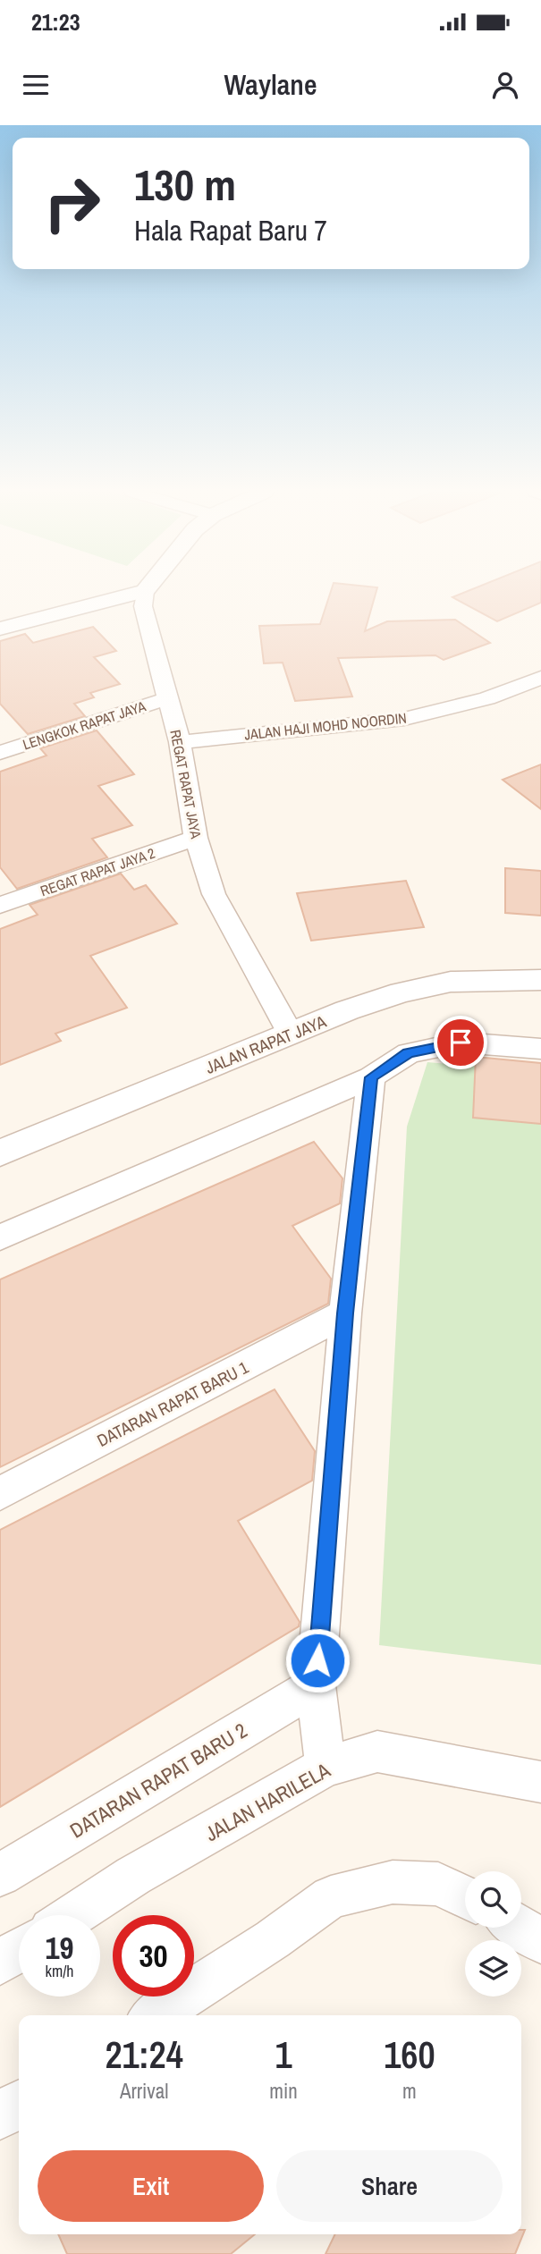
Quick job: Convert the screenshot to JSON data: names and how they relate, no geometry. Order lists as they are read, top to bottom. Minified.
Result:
{"streets":{"street":["LENGKOK RAPAT JAYA","JALAN HAJI MOHD NOORDIN","REGAT RAPAT JAYA","REGAT RAPAT JAYA 2","JALAN RAPAT JAYA","DATARAN RAPAT BARU 1","DATARAN RAPAT BARU 2","JALAN HARILELA"]},"crossings":[["LENGKOK RAPAT JAYA","REGAT RAPAT JAYA"],["JALAN HAJI MOHD NOORDIN","REGAT RAPAT JAYA"],["REGAT RAPAT JAYA","REGAT RAPAT JAYA 2"],["REGAT RAPAT JAYA","JALAN RAPAT JAYA"]],"page":{"status":"21:23","header":"Waylane","turn":["130 m","Hala Rapat Baru 7"],"speed":"19 km/h","limit":"30","eta":["21:24","Arrival","1","min","160","m"],"buttons":["Exit","Share"]}}
